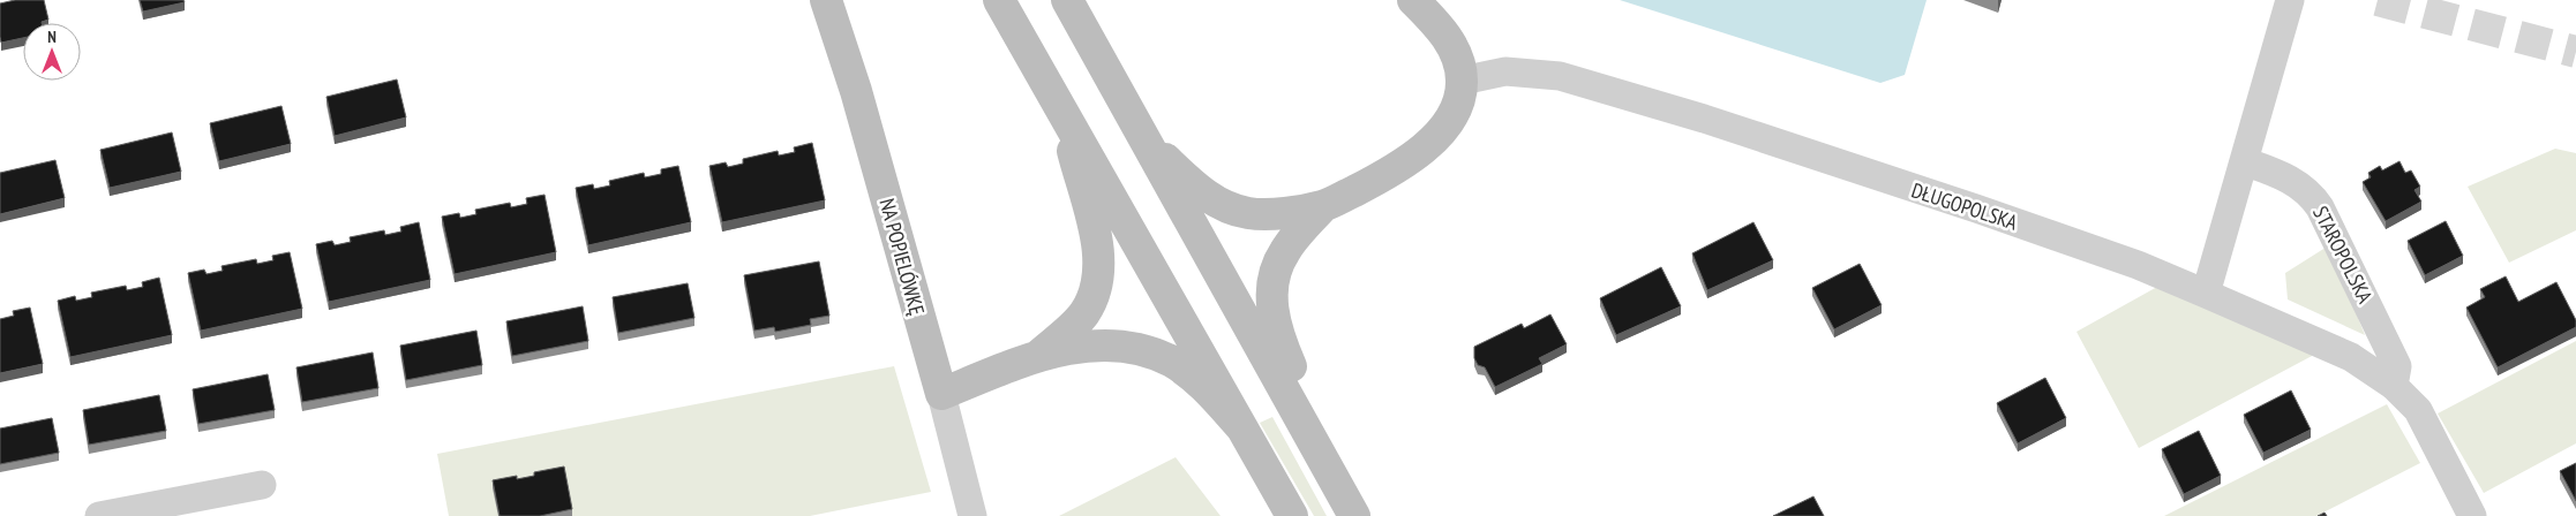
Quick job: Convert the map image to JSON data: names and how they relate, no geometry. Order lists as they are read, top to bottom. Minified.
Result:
{"streets":{"main road":["NA POPIELÓWKĘ"],"street":["DŁUGOPOLSKA","STAROPOLSKA"]},"crossings":[["DŁUGOPOLSKA","STAROPOLSKA"]],"north":"top"}
